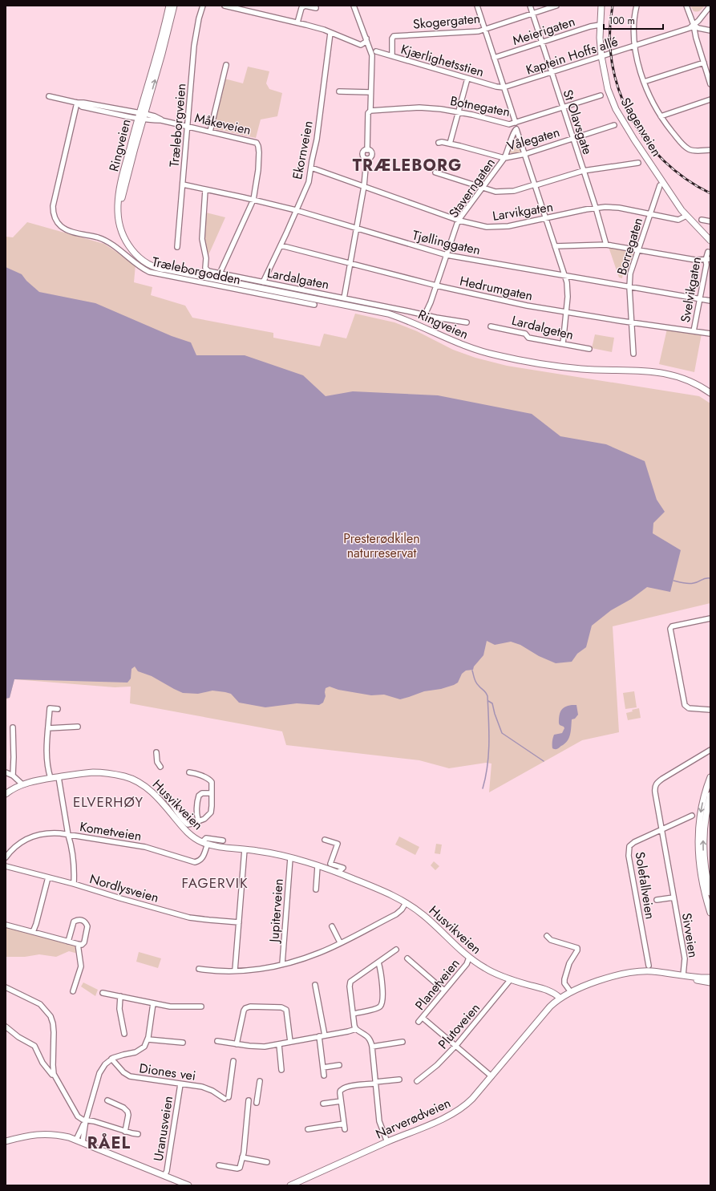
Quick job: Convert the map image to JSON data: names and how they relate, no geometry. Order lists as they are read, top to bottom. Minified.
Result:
{"streets":{"main road":["Slagenveien","Ringveien","Husvikveien","Narverødveien"],"street":["Skogergaten","Meierigaten","Kaptein Hoffs allé","Kjærlighetsstien","Botnegaten","St Olavsgate","Måkeveien","Træleborgveien","Vålegaten","Ekornveien","Staverngaten","Larvikgaten","Tjøllinggaten","Borregaten","Træleborgodden","Lardalgaten","Hedrumgaten","Svelvikgaten","Lardalgeten","Kometveien","Solefallveien","Nordlysveien","Jupiterveien","Sivveien","Planetveien","Plutoveien","Diones vei","Uranusveien"]},"crossings":[["Skogergaten","Kjærlighetsstien"],["Skogergaten","St Olavsgate"],["Meierigaten","St Olavsgate"],["Meierigaten","Slagenveien"],["Kaptein Hoffs allé","Kjærlighetsstien"],["Kaptein Hoffs allé","St Olavsgate"],["Kaptein Hoffs allé","Slagenveien"],["Botnegaten","St Olavsgate"],["St Olavsgate","Vålegaten"],["St Olavsgate","Larvikgaten"],["Måkeveien","Træleborgveien"],["Måkeveien","Ringveien"],["Måkeveien","Tjøllinggaten"],["Måkeveien","Træleborgodden"],["Måkeveien","Lardalgaten"],["Træleborgveien","Tjøllinggaten"],["Slagenveien","Larvikgaten"],["Vålegaten","Staverngaten"],["Ekornveien","Larvikgaten"],["Ekornveien","Tjøllinggaten"],["Ekornveien","Lardalgaten"],["Ekornveien","Hedrumgaten"],["Staverngaten","Larvikgaten"],["Staverngaten","Tjøllinggaten"],["Staverngaten","Lardalgaten"],["Staverngaten","Hedrumgaten"],["Larvikgaten","Borregaten"],["Tjøllinggaten","Borregaten"],["Tjøllinggaten","Lardalgaten"],["Tjøllinggaten","Svelvikgaten"],["Borregaten","Hedrumgaten"],["Hedrumgaten","Svelvikgaten"],["Husvikveien","Kometveien"],["Husvikveien","Jupiterveien"],["Husvikveien","Planetveien"],["Husvikveien","Plutoveien"],["Husvikveien","Narverødveien"],["Solefallveien","Sivveien"],["Sivveien","Narverødveien"],["Diones vei","Uranusveien"]],"districts":["TRÆLEBORG","ELVERHØY","FAGERVIK","RÅEL"],"parks":["Presterødkilen naturreservat"],"scale_bar":"100 m"}
